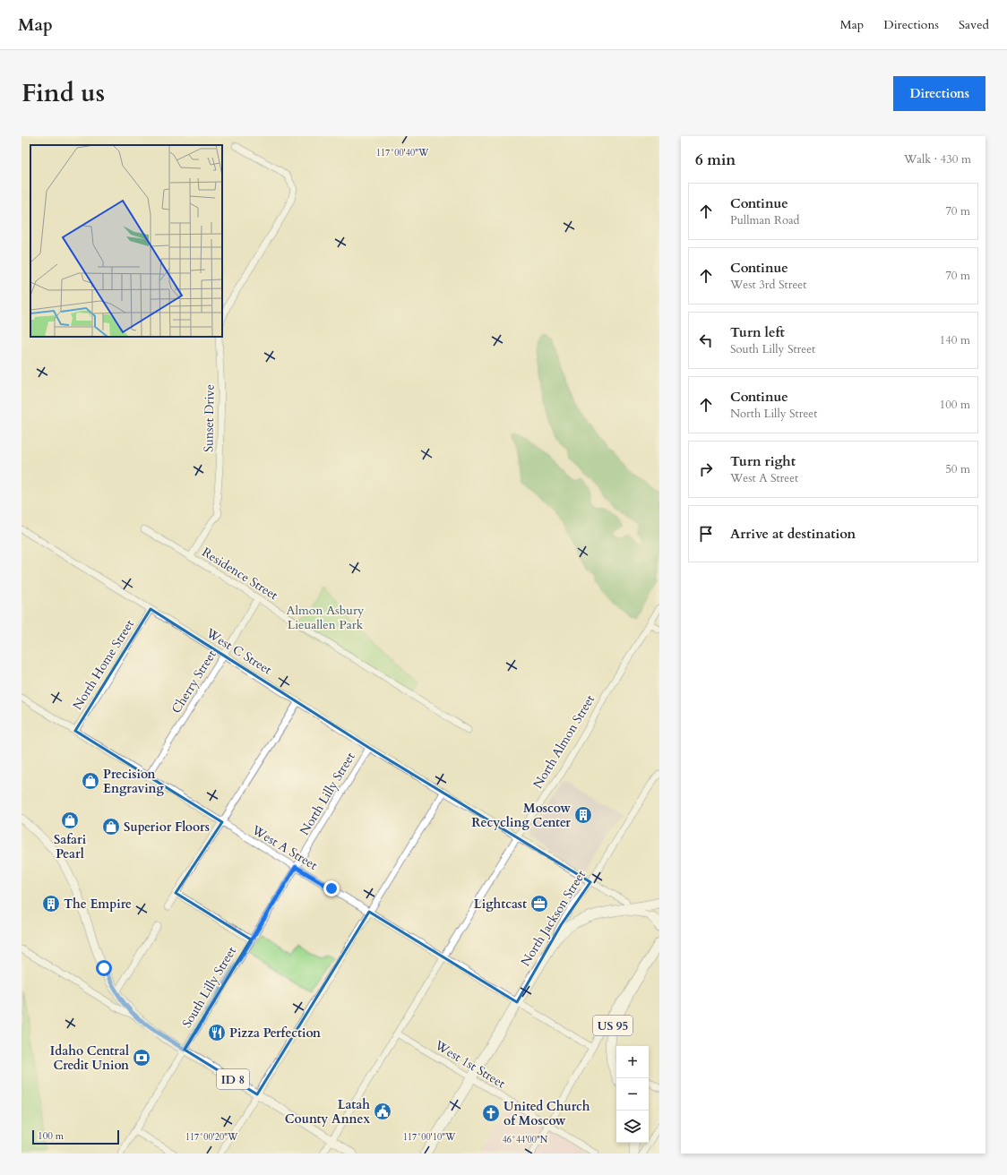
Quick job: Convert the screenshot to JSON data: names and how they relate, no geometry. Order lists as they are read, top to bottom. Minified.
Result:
{"streets":{"highway":["North Jackson Street","US 95"],"main road":["ID 8"],"street":["Sunset Drive","Residence Street","West C Street","North Home Street","Cherry Street","North Almon Street","North Lilly Street","West A Street","South Lilly Street","West 1st Street"]},"crossings":[["Sunset Drive","Residence Street"],["Residence Street","Cherry Street"],["West C Street","North Home Street"],["West C Street","Cherry Street"],["West C Street","North Almon Street"],["West C Street","North Lilly Street"],["West C Street","North Jackson Street"],["North Home Street","West A Street"],["Cherry Street","West A Street"],["North Almon Street","West A Street"],["North Almon Street","West 1st Street"],["North Almon Street","ID 8"],["North Lilly Street","West A Street"],["North Lilly Street","South Lilly Street"],["West A Street","North Jackson Street"],["North Jackson Street","West 1st Street"],["South Lilly Street","ID 8"]],"parks":["Almon Asbury Lieuallen Park"],"places":{"shop":["Precision Engraving","Safari Pearl","Superior Floors"],"building":["Moscow Recycling Center","The Empire"],"office":["Lightcast"],"restaurant":["Pizza Perfection"],"bank":["Idaho Central Credit Union"],"public building":["Latah County Annex"],"church":["United Church of Moscow"]},"scale_bar":"100 m","page":{"header":"Map","nav":["Map","Directions","Saved"],"title":"Find us","buttons":"Directions","heading":["6 min","Walk · 430 m"],"list":[["Continue","Pullman Road","70 m"],["Continue","West 3rd Street","70 m"],["Turn left","South Lilly Street","140 m"],["Continue","North Lilly Street","100 m"],["Turn right","West A Street","50 m"],"Arrive at destination"],"map_buttons":["+","−"],"scale":"100 m"},"coordinates":["117°00'40\"W","117°00'20\"W","117°00'10\"W","46°44'00\"N"]}
